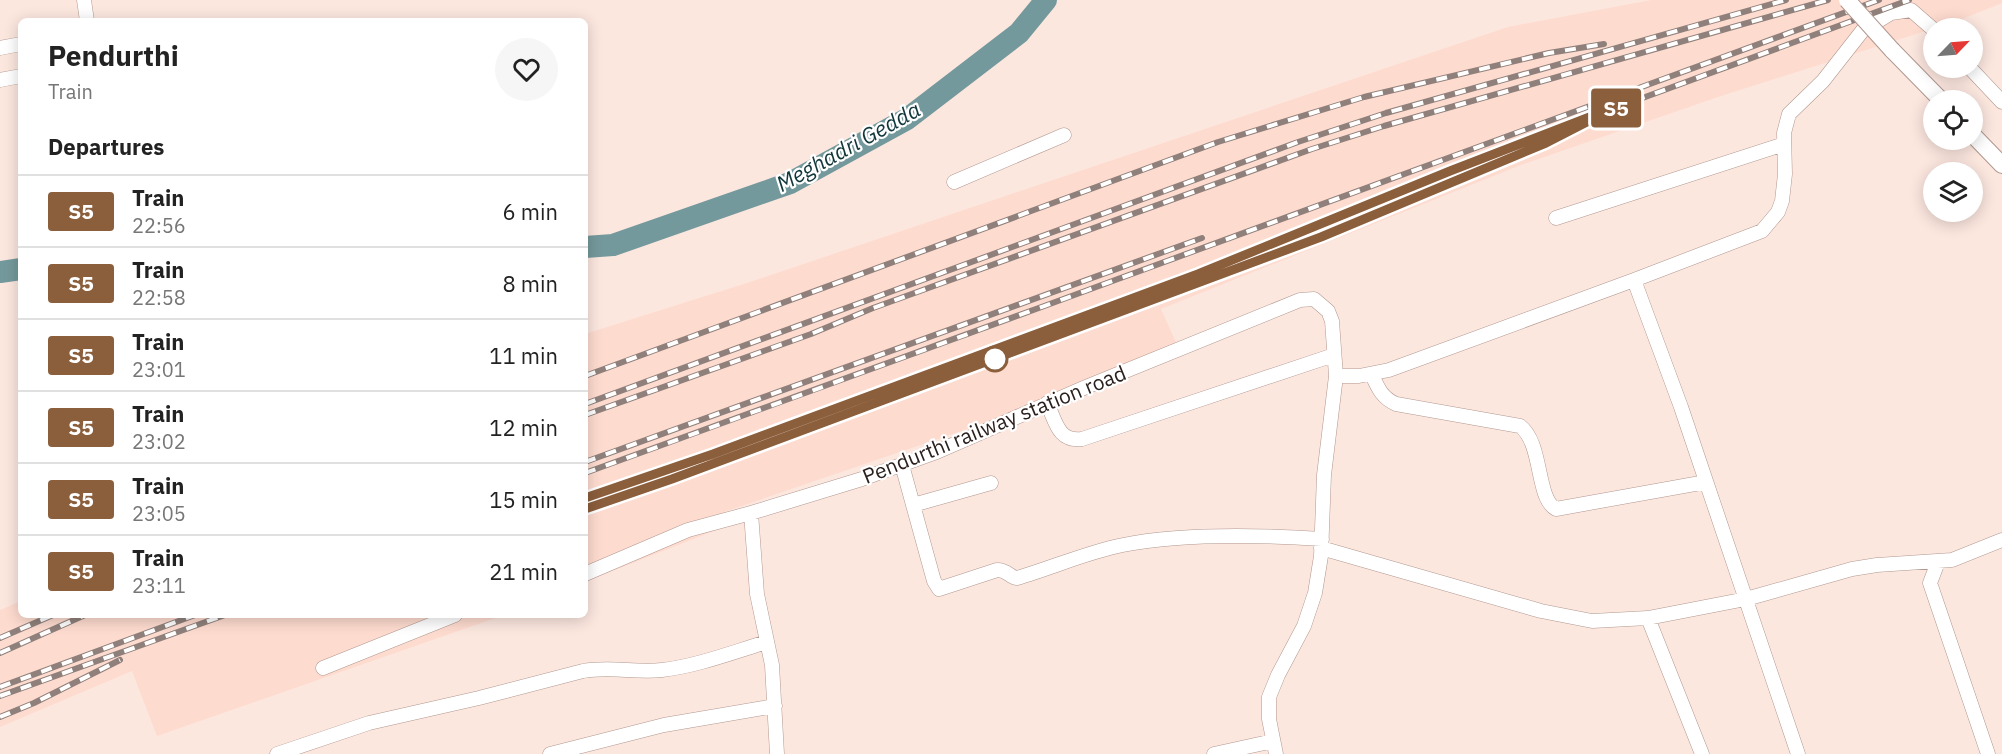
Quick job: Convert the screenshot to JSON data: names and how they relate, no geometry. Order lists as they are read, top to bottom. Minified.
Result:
{"streets":{"street":["Pendurthi railway station road"]},"water":["Meghadri Gedda"],"north":"top right","page":{"on_map":"S5","heading":[["Pendurthi","Train"],"Departures"],"list":[{"mark":"S5","name":"Train","note":"22:56","value":"6 min"},{"mark":"S5","name":"Train","note":"22:58","value":"8 min"},{"mark":"S5","name":"Train","note":"23:01","value":"11 min"},{"mark":"S5","name":"Train","note":"23:02","value":"12 min"},{"mark":"S5","name":"Train","note":"23:05","value":"15 min"},{"mark":"S5","name":"Train","note":"23:11","value":"21 min"}]}}
